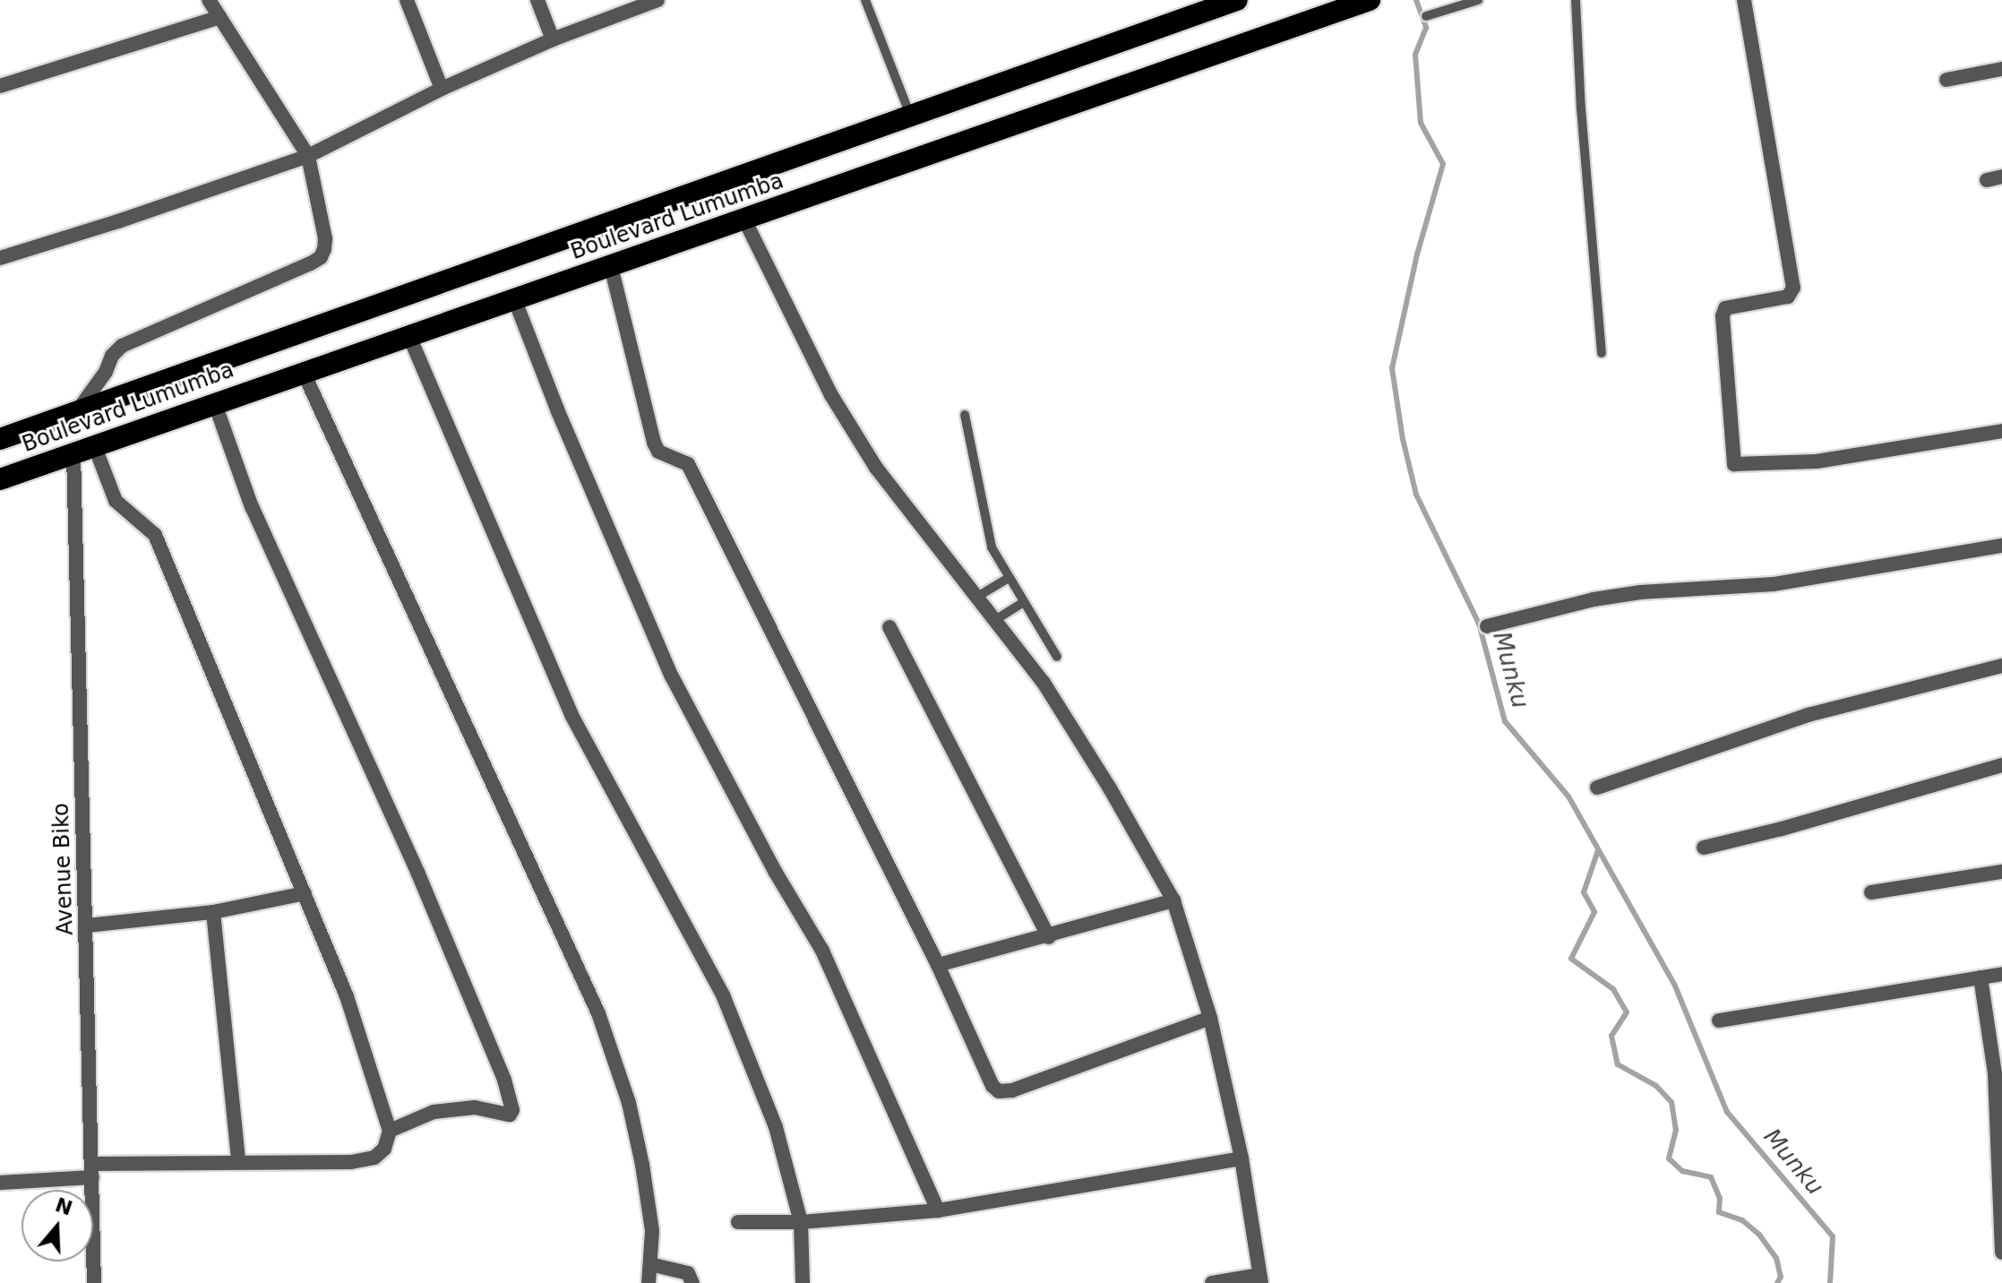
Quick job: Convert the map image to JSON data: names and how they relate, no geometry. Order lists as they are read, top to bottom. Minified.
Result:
{"streets":{"highway":["Boulevard Lumumba"],"street":["Avenue Biko"]},"crossings":[["Boulevard Lumumba","Avenue Biko"]],"water":["Munku"],"north":"top"}
